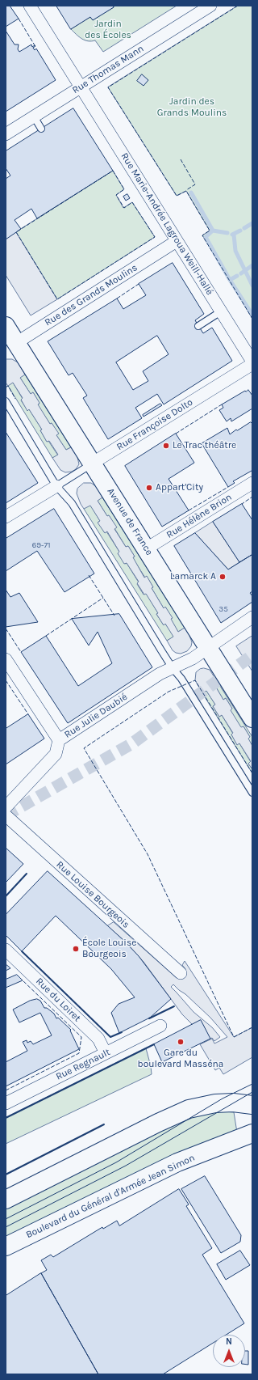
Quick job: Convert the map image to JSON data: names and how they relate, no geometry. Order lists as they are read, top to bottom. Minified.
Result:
{"streets":{"main road":["Avenue de France","Boulevard du Général d'Armée Jean Simon"],"street":["Rue Thomas Mann","Rue Marie-Andrée Lagroua Weill-Hallé","Rue des Grands Moulins","Rue Françoise Dolto","Rue Hélène Brion","Rue Julie Daubié","Rue Louise Bourgeois","Rue du Loiret","Rue Regnault"]},"crossings":[["Rue Thomas Mann","Rue Marie-Andrée Lagroua Weill-Hallé"],["Rue Marie-Andrée Lagroua Weill-Hallé","Rue des Grands Moulins"],["Rue Marie-Andrée Lagroua Weill-Hallé","Rue Françoise Dolto"],["Rue des Grands Moulins","Avenue de France"],["Rue Françoise Dolto","Avenue de France"],["Rue Hélène Brion","Avenue de France"],["Avenue de France","Rue Julie Daubié"],["Rue du Loiret","Rue Regnault"]],"parks":["Jardin des Écoles","Jardin des Grands Moulins"],"places":["Le Trac théâtre","Appart'City","Lamarck A","École Louise Bourgeois","Gare du boulevard Masséna"],"house_numbers":["69-71","35"],"north":"top"}
